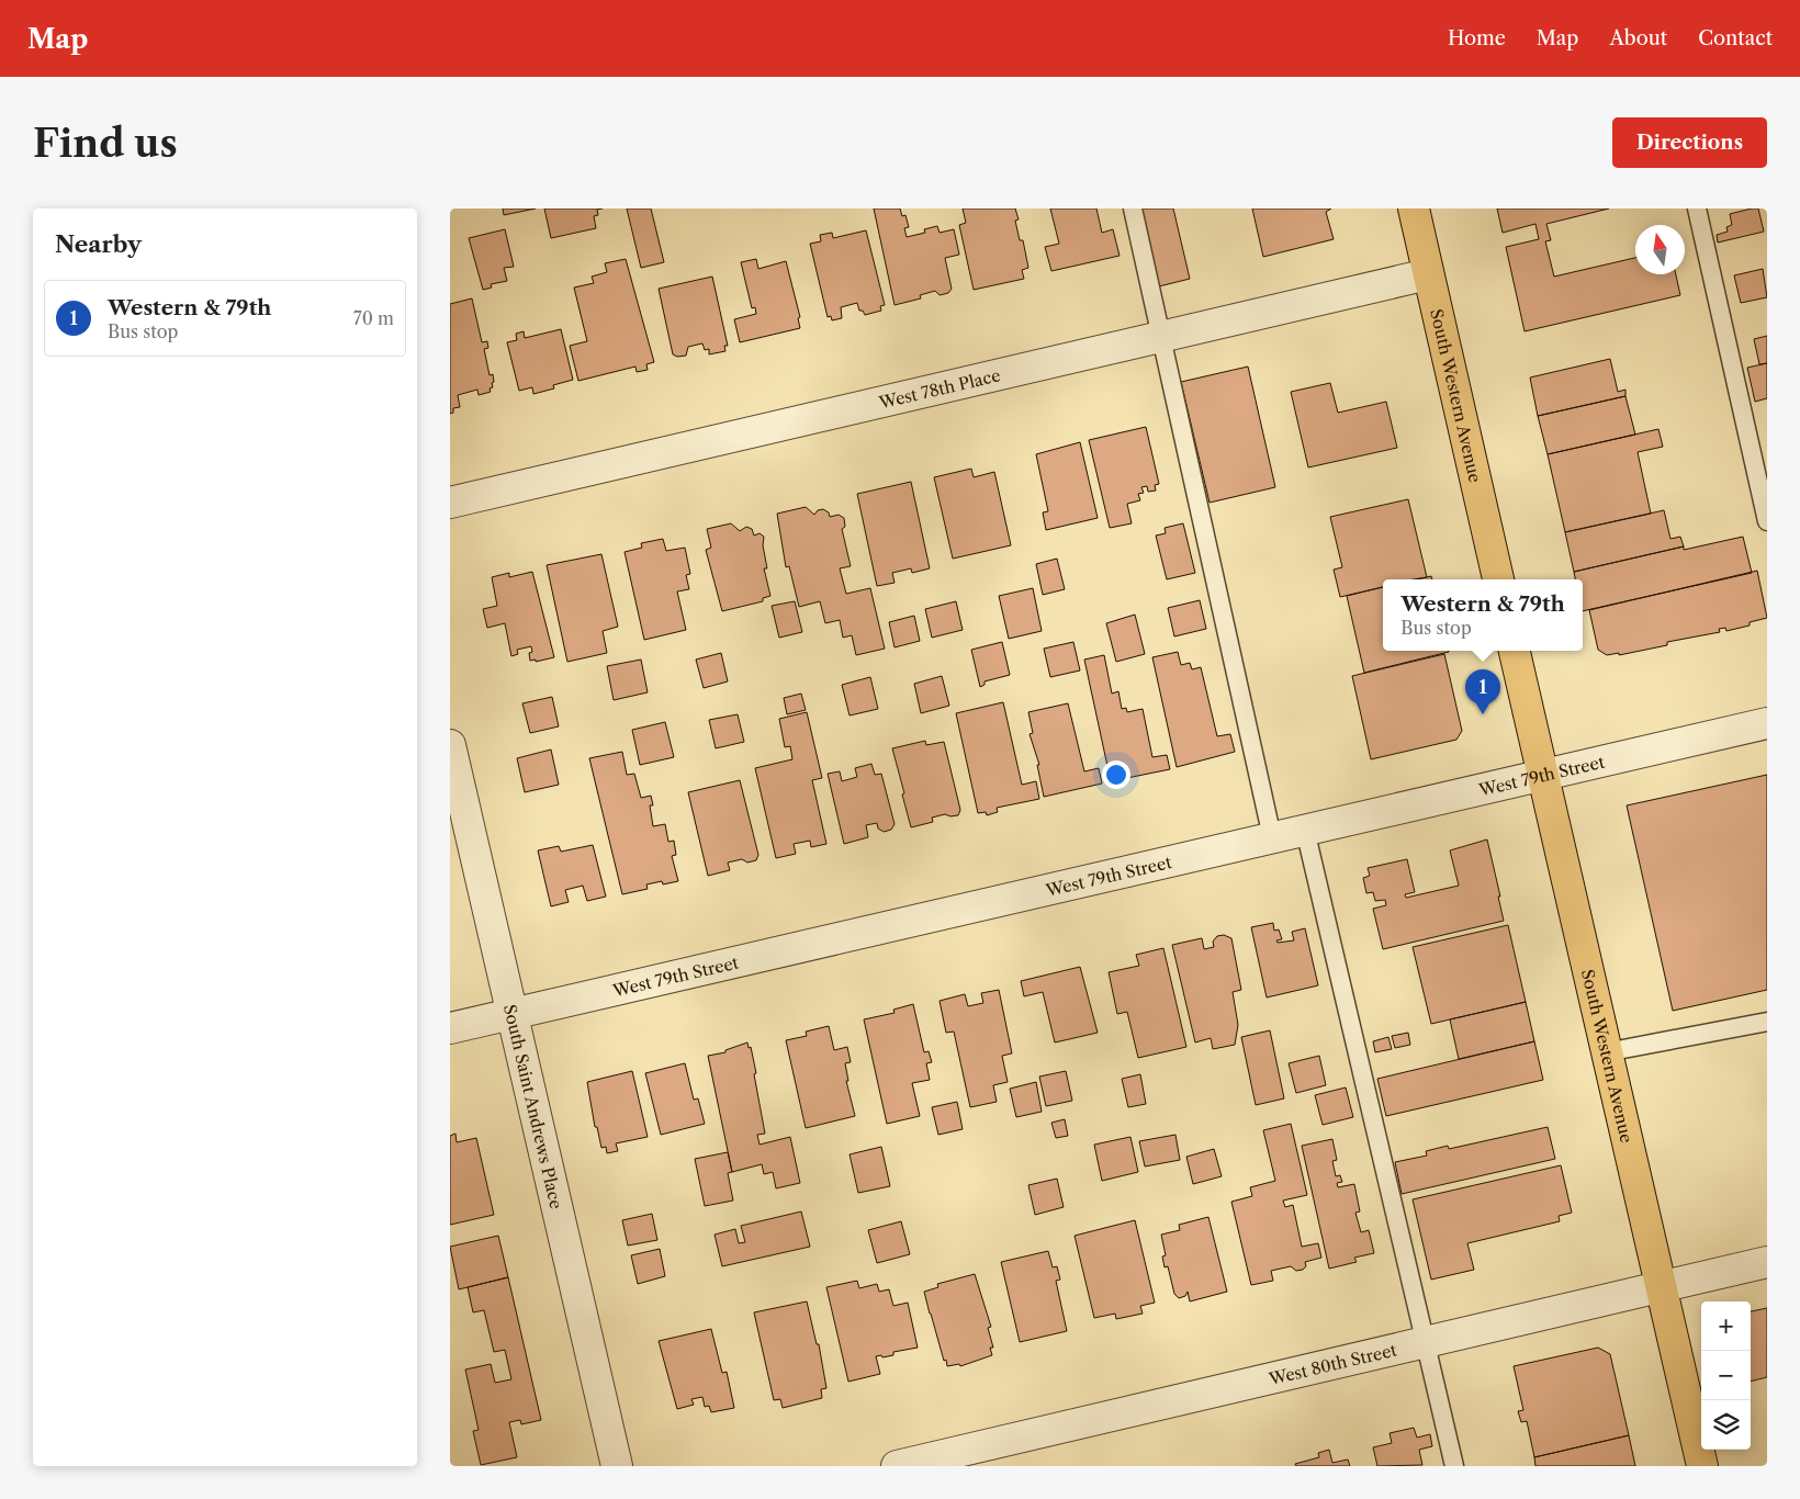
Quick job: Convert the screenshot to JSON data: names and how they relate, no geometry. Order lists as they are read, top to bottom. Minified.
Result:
{"streets":{"main road":["South Western Avenue"],"street":["West 78th Place","West 79th Street","South Saint Andrews Place","West 80th Street"]},"crossings":[["West 78th Place","South Western Avenue"],["South Western Avenue","West 79th Street"],["South Western Avenue","West 80th Street"],["West 79th Street","South Saint Andrews Place"]],"north":"top","page":{"header":"Map","nav":["Home","Map","About","Contact"],"buttons":"Directions","title":"Find us","heading":"Nearby","list":[{"mark":"1","name":"Western & 79th","note":"Bus stop","value":"70 m"}],"popup":["Western & 79th","Bus stop"],"pins":"1","map_buttons":["+","−"]}}
